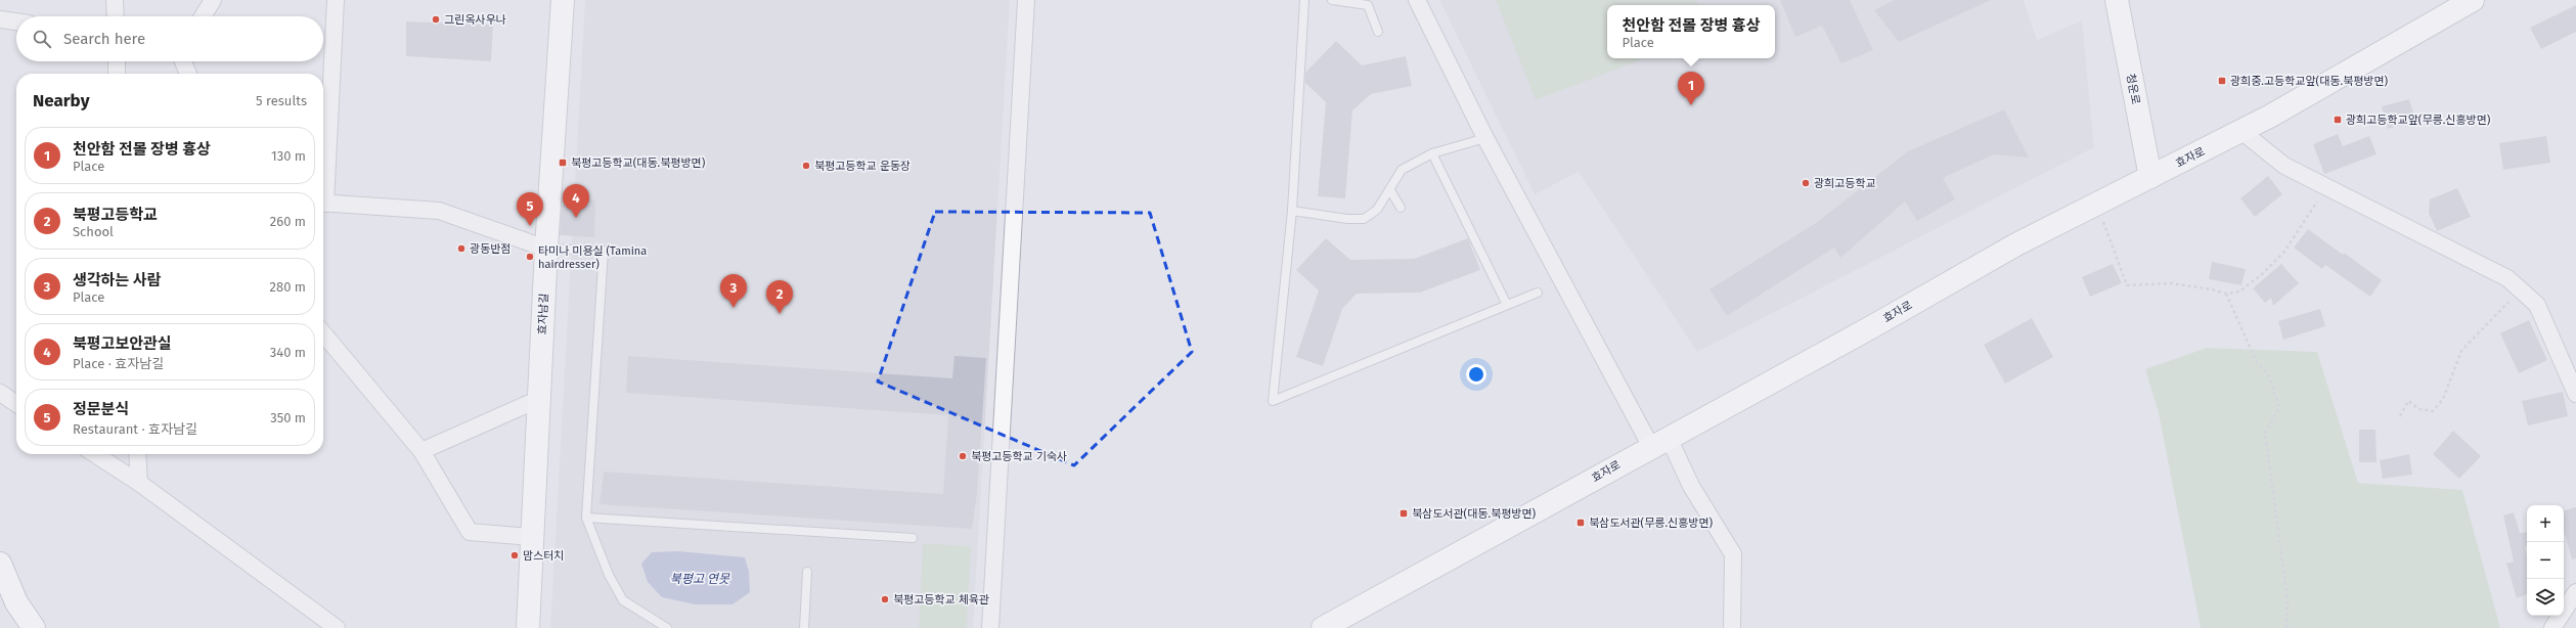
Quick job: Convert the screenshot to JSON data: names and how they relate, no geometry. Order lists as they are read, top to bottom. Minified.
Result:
{"streets":{"street":["청운로","효자로","효자남길"]},"crossings":[["청운로","효자로"]],"water":["북평고 연못"],"places":{"other":["그린옥사우나","북평고등학교 운동장","광희고등학교","광동반점","타미나 미용실 (Tamina hairdresser)","북평고등학교 기숙사","맘스터치","북평고등학교 체육관"],"transit":["광희중.고등학교앞(대동.북평방면)","광희고등학교앞(무릉.신흥방면)","북평고등학교(대동.북평방면)","북삼도서관(대동.북평방면)","북삼도서관(무릉.신흥방면)"]},"page":{"popup":["천안함 전몰 장병 흉상","Place"],"search":"Search here","pins":["1","4","5","3","2"],"heading":["Nearby","5 results"],"list":[{"mark":"1","name":"천안함 전몰 장병 흉상","note":"Place","value":"130 m"},{"mark":"2","name":"북평고등학교","note":"School","value":"260 m"},{"mark":"3","name":"생각하는 사람","note":"Place","value":"280 m"},{"mark":"4","name":"북평고보안관실","note":"Place · 효자남길","value":"340 m"},{"mark":"5","name":"정문분식","note":"Restaurant · 효자남길","value":"350 m"}],"map_buttons":["+","−"]}}
